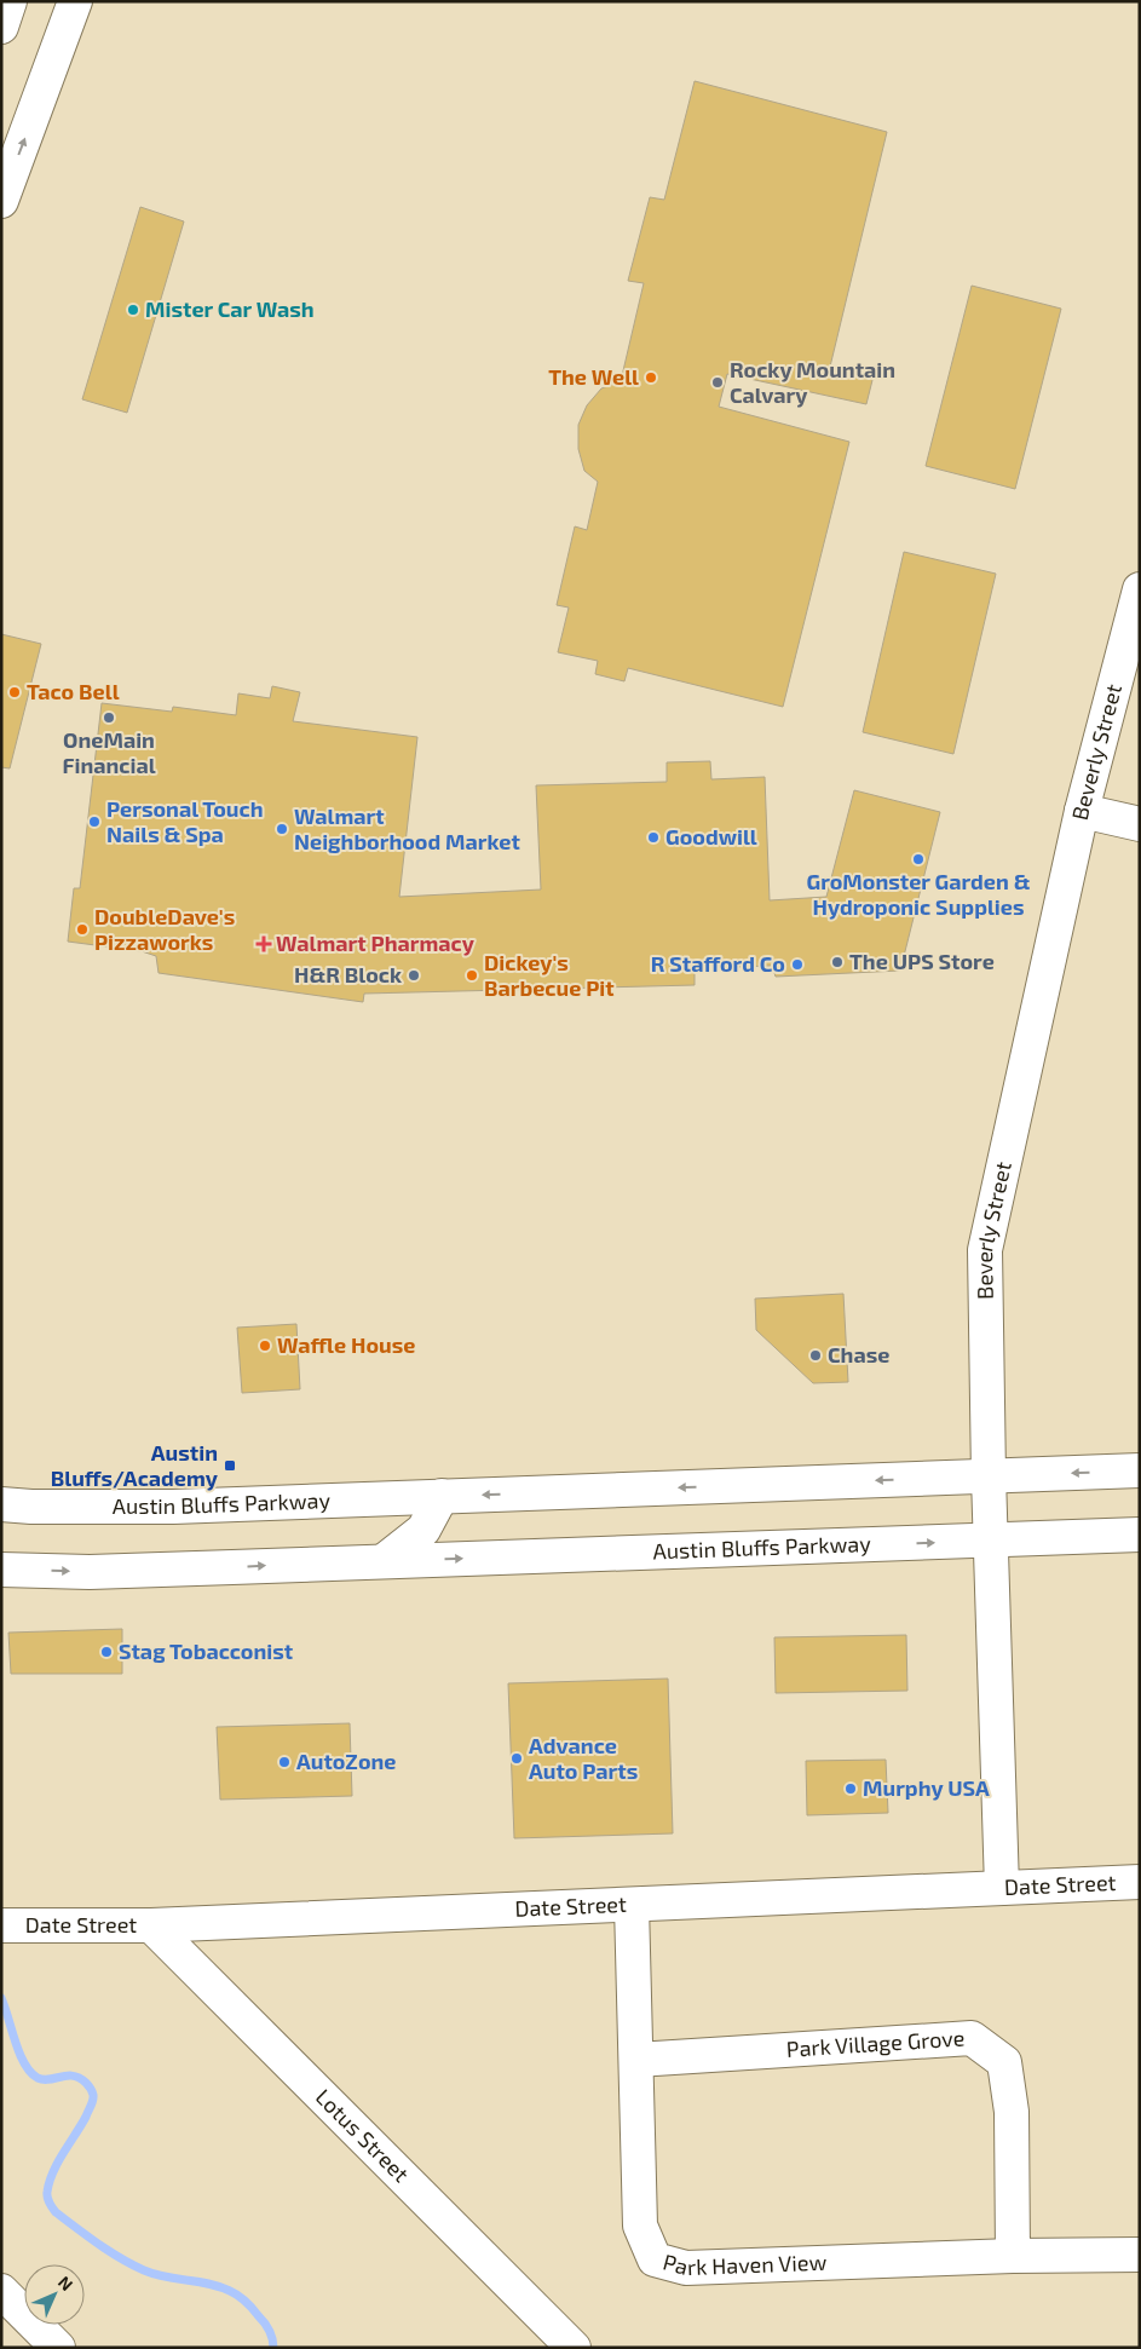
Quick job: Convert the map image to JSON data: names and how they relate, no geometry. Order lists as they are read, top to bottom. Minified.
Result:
{"streets":{"main road":["Beverly Street","Austin Bluffs Parkway","Date Street","Park Village Grove","Lotus Street","Park Haven View"]},"crossings":[["Beverly Street","Austin Bluffs Parkway"],["Beverly Street","Date Street"],["Date Street","Lotus Street"],["Date Street","Park Haven View"],["Park Village Grove","Park Haven View"]],"places":{"other":["Mister Car Wash","The Well","Rocky Mountain Calvary","Taco Bell","OneMain Financial","Personal Touch Nails & Spa","Walmart Neighborhood Market","Goodwill","GroMonster Garden & Hydroponic Supplies","DoubleDave's Pizzaworks","The UPS Store","R Stafford Co","H&R Block","Dickey's Barbecue Pit","Waffle House","Chase","Stag Tobacconist","Advance Auto Parts","AutoZone","Murphy USA"],"health":["Walmart Pharmacy"],"transit":["Austin Bluffs/Academy"]},"north":"top right"}
